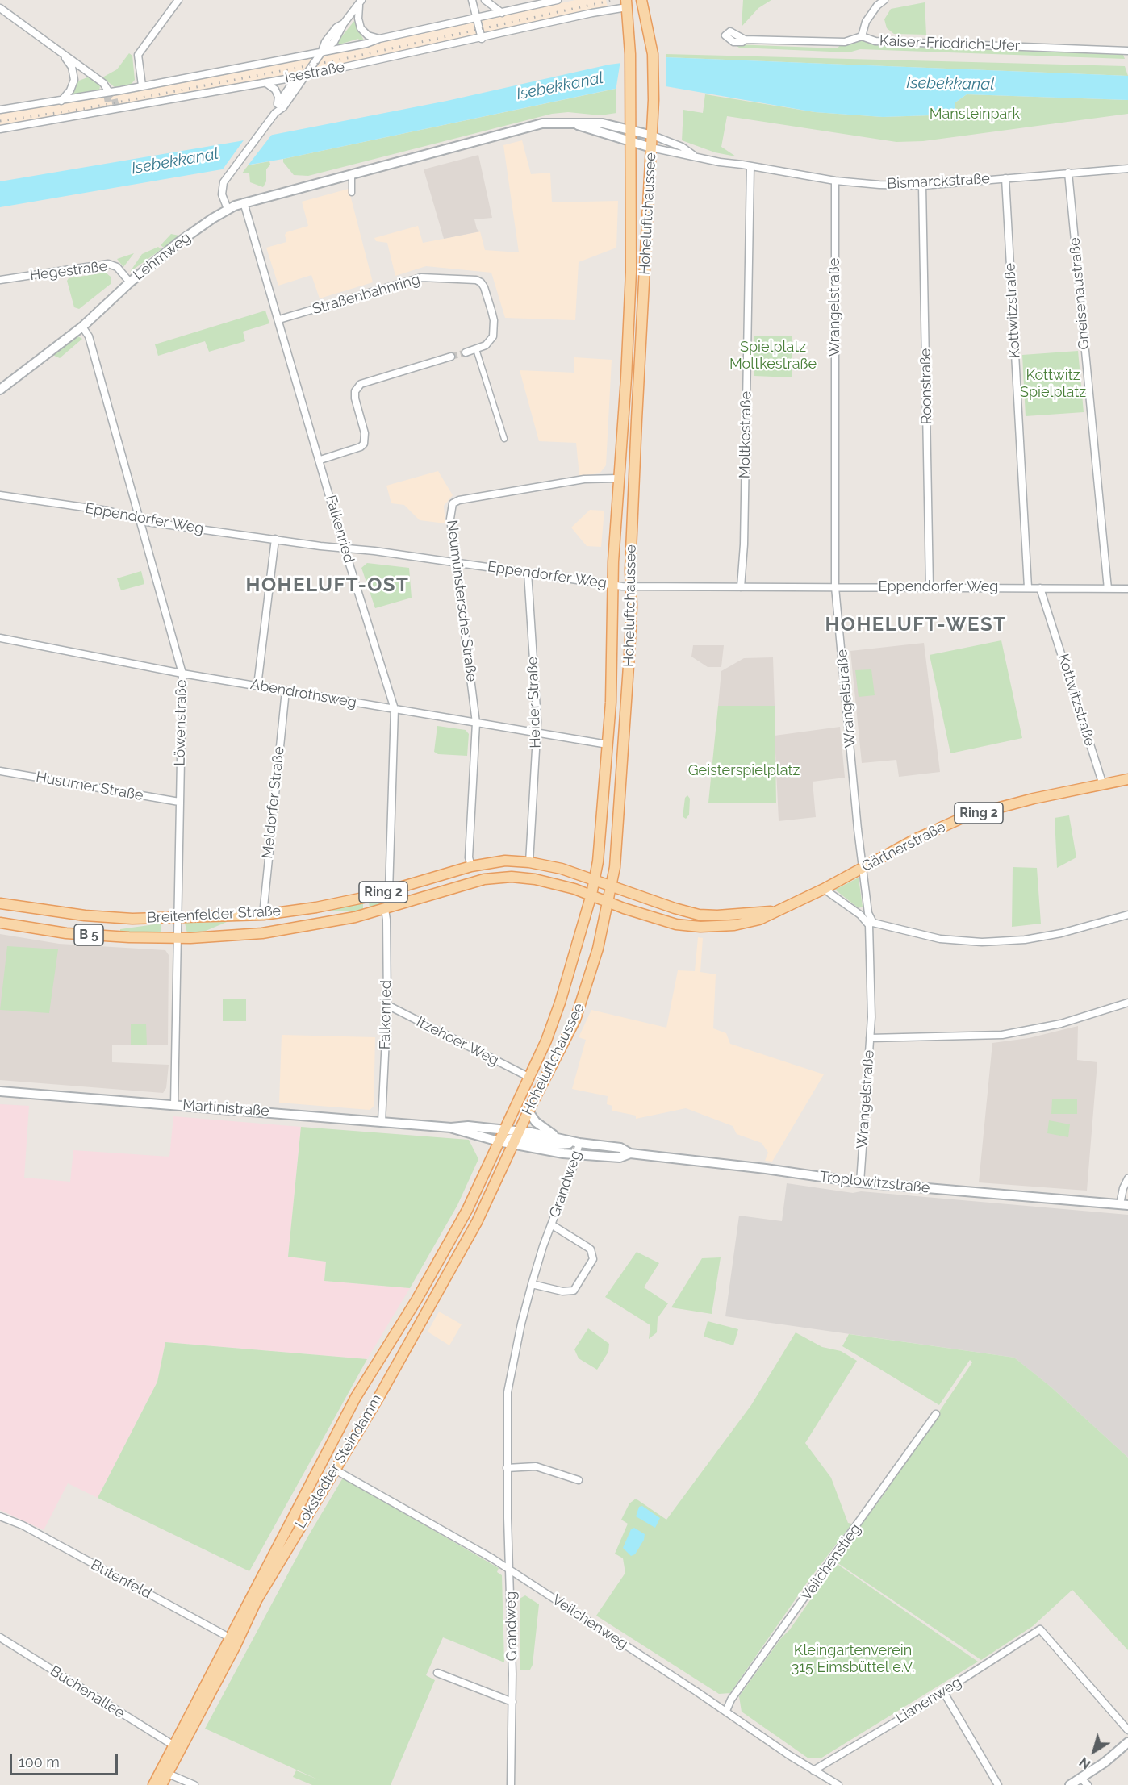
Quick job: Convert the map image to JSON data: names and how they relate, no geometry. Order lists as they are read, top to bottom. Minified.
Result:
{"streets":{"main road":["Hoheluftchaussee","Ring 2","Gärtnerstraße","Breitenfelder Straße","B 5","Lokstedter Steindamm"],"street":["Kaiser-Friedrich-Ufer","Isestraße","Bismarckstraße","Lehmweg","Hegestraße","Gneisenaustraße","Straßenbahnring","Wrangelstraße","Kottwitzstraße","Roonstraße","Moltkestraße","Eppendorfer Weg","Falkenried","Neumünstersche Straße","Abendrothsweg","Heider Straße","Löwenstraße","Husumer Straße","Meldorfer Straße","Itzehoer Weg","Martinistraße","Troplowitzstraße","Grandweg","Veilchenstieg","Butenfeld","Veilchenweg","Buchenallee","Lianenweg"]},"crossings":[["Isestraße","Hoheluftchaussee"],["Bismarckstraße","Hoheluftchaussee"],["Bismarckstraße","Lehmweg"],["Bismarckstraße","Gneisenaustraße"],["Bismarckstraße","Wrangelstraße"],["Bismarckstraße","Kottwitzstraße"],["Bismarckstraße","Roonstraße"],["Bismarckstraße","Moltkestraße"],["Hoheluftchaussee","Lehmweg"],["Hoheluftchaussee","Eppendorfer Weg"],["Hoheluftchaussee","Neumünstersche Straße"],["Hoheluftchaussee","Abendrothsweg"],["Hoheluftchaussee","Gärtnerstraße"],["Hoheluftchaussee","Breitenfelder Straße"],["Hoheluftchaussee","Itzehoer Weg"],["Hoheluftchaussee","Martinistraße"],["Hoheluftchaussee","Troplowitzstraße"],["Hoheluftchaussee","Lokstedter Steindamm"],["Lehmweg","Hegestraße"],["Lehmweg","Falkenried"],["Lehmweg","Löwenstraße"],["Gneisenaustraße","Eppendorfer Weg"],["Straßenbahnring","Falkenried"],["Wrangelstraße","Eppendorfer Weg"],["Wrangelstraße","Gärtnerstraße"],["Wrangelstraße","Troplowitzstraße"],["Kottwitzstraße","Eppendorfer Weg"],["Kottwitzstraße","Gärtnerstraße"],["Roonstraße","Eppendorfer Weg"],["Moltkestraße","Eppendorfer Weg"],["Eppendorfer Weg","Falkenried"],["Eppendorfer Weg","Neumünstersche Straße"],["Eppendorfer Weg","Heider Straße"],["Eppendorfer Weg","Löwenstraße"],["Falkenried","Abendrothsweg"],["Falkenried","Breitenfelder Straße"],["Falkenried","Itzehoer Weg"],["Falkenried","Martinistraße"],["Neumünstersche Straße","Abendrothsweg"],["Neumünstersche Straße","Breitenfelder Straße"],["Abendrothsweg","Heider Straße"],["Abendrothsweg","Löwenstraße"],["Abendrothsweg","Meldorfer Straße"],["Heider Straße","Breitenfelder Straße"],["Löwenstraße","Husumer Straße"],["Löwenstraße","Breitenfelder Straße"],["Löwenstraße","Martinistraße"],["Meldorfer Straße","Breitenfelder Straße"],["Gärtnerstraße","Breitenfelder Straße"],["Martinistraße","Troplowitzstraße"],["Martinistraße","Lokstedter Steindamm"],["Troplowitzstraße","Grandweg"],["Troplowitzstraße","Lokstedter Steindamm"],["Grandweg","Veilchenweg"],["Lokstedter Steindamm","Butenfeld"],["Lokstedter Steindamm","Veilchenweg"],["Lokstedter Steindamm","Buchenallee"],["Veilchenstieg","Veilchenweg"],["Veilchenweg","Lianenweg"]],"districts":["HOHELUFT-OST","HOHELUFT-WEST"],"water":["Isebekkanal"],"parks":["Mansteinpark","Spielplatz Moltkestraße","Kottwitz Spielplatz","Geisterspielplatz","Kleingartenverein 315 Eimsbüttel e.V."],"scale_bar":"100 m","north":"bottom left"}
